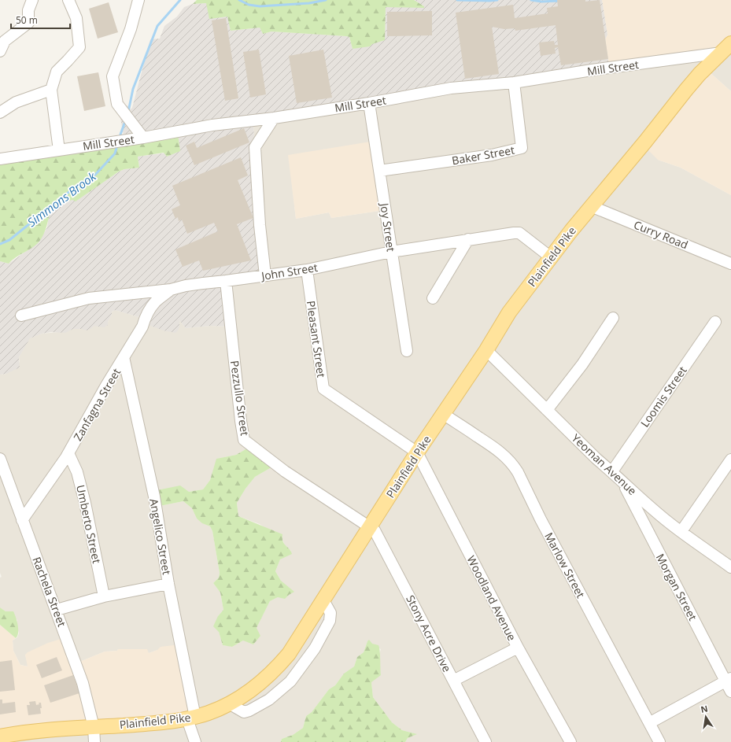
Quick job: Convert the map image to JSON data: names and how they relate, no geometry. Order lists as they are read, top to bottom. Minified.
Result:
{"streets":{"main road":["Plainfield Pike"],"street":["Mill Street","Baker Street","Joy Street","Curry Road","John Street","Pleasant Street","Loomis Street","Pezzullo Street","Zanfagna Street","Yeoman Avenue","Umberto Street","Angelico Street","Marlow Street","Morgan Street","Rachela Street","Woodland Avenue","Stony Acre Drive"]},"crossings":[["Mill Street","Baker Street"],["Mill Street","Joy Street"],["Mill Street","Plainfield Pike"],["Baker Street","Joy Street"],["Joy Street","John Street"],["Curry Road","Plainfield Pike"],["Plainfield Pike","John Street"],["Plainfield Pike","Pleasant Street"],["Plainfield Pike","Pezzullo Street"],["Plainfield Pike","Yeoman Avenue"],["Plainfield Pike","Angelico Street"],["Plainfield Pike","Marlow Street"],["Plainfield Pike","Rachela Street"],["Plainfield Pike","Woodland Avenue"],["Plainfield Pike","Stony Acre Drive"],["John Street","Pleasant Street"],["John Street","Pezzullo Street"],["John Street","Zanfagna Street"],["Pleasant Street","Woodland Avenue"],["Loomis Street","Yeoman Avenue"],["Pezzullo Street","Stony Acre Drive"],["Zanfagna Street","Umberto Street"],["Zanfagna Street","Angelico Street"],["Zanfagna Street","Rachela Street"],["Yeoman Avenue","Morgan Street"]],"water":["Simmons Brook"],"scale_bar":"50 m","north":"top"}
